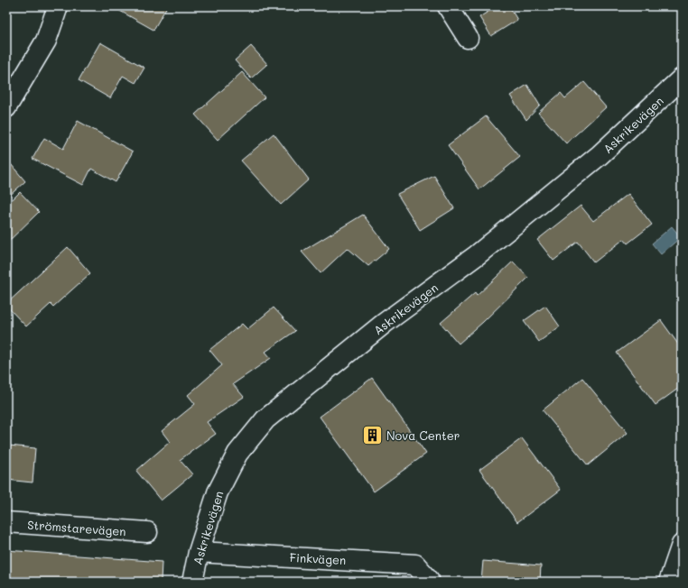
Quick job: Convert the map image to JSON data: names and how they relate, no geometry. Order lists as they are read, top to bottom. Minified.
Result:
{"streets":{"street":["Askrikevägen","Strömstarevägen","Finkvägen"]},"crossings":[["Askrikevägen","Finkvägen"]],"places":{"building":["Nova Center"]}}
